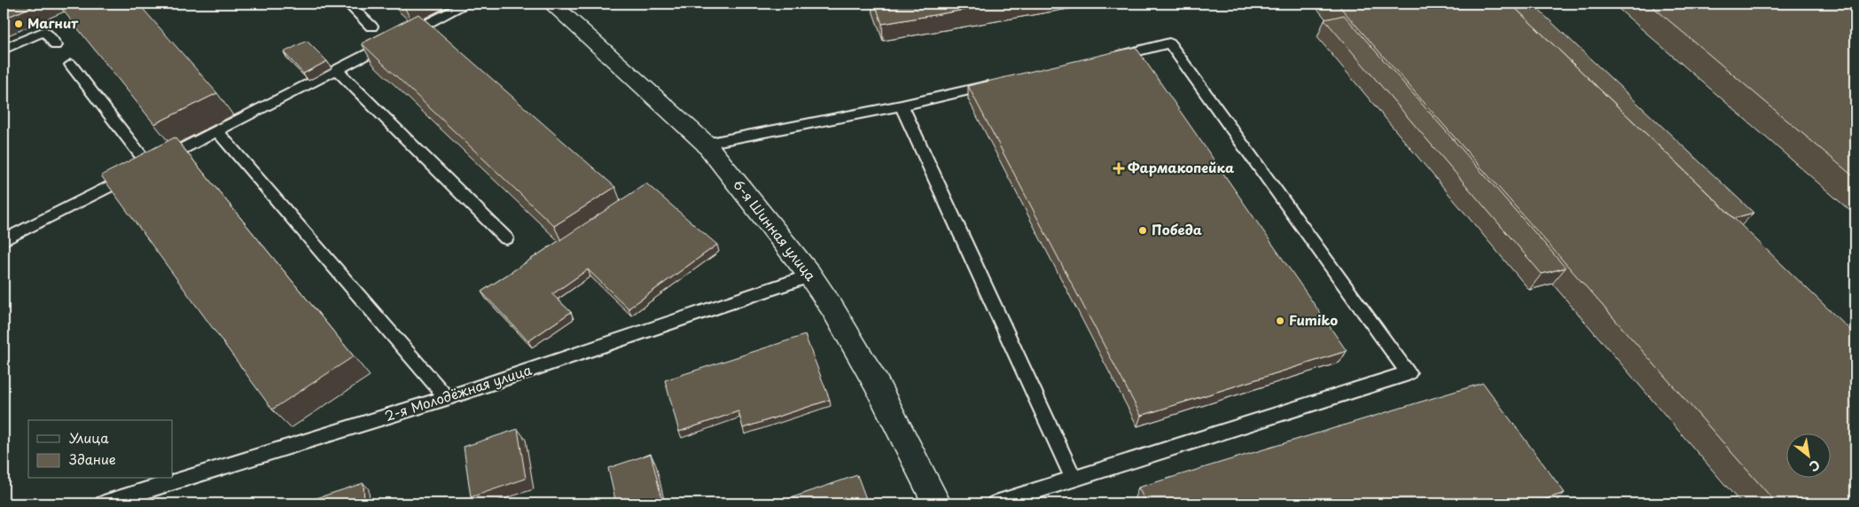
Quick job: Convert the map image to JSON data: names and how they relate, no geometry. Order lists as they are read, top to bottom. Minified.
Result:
{"streets":{"main road":["6-я Шинная улица"],"lane":["2-я Молодёжная улица"]},"crossings":[["6-я Шинная улица","2-я Молодёжная улица"]],"places":{"other":["Магнит","Победа","Fumiko"],"health":["Фармакопейка"]},"legend":["Улица","Здание"],"north":"bottom right"}
